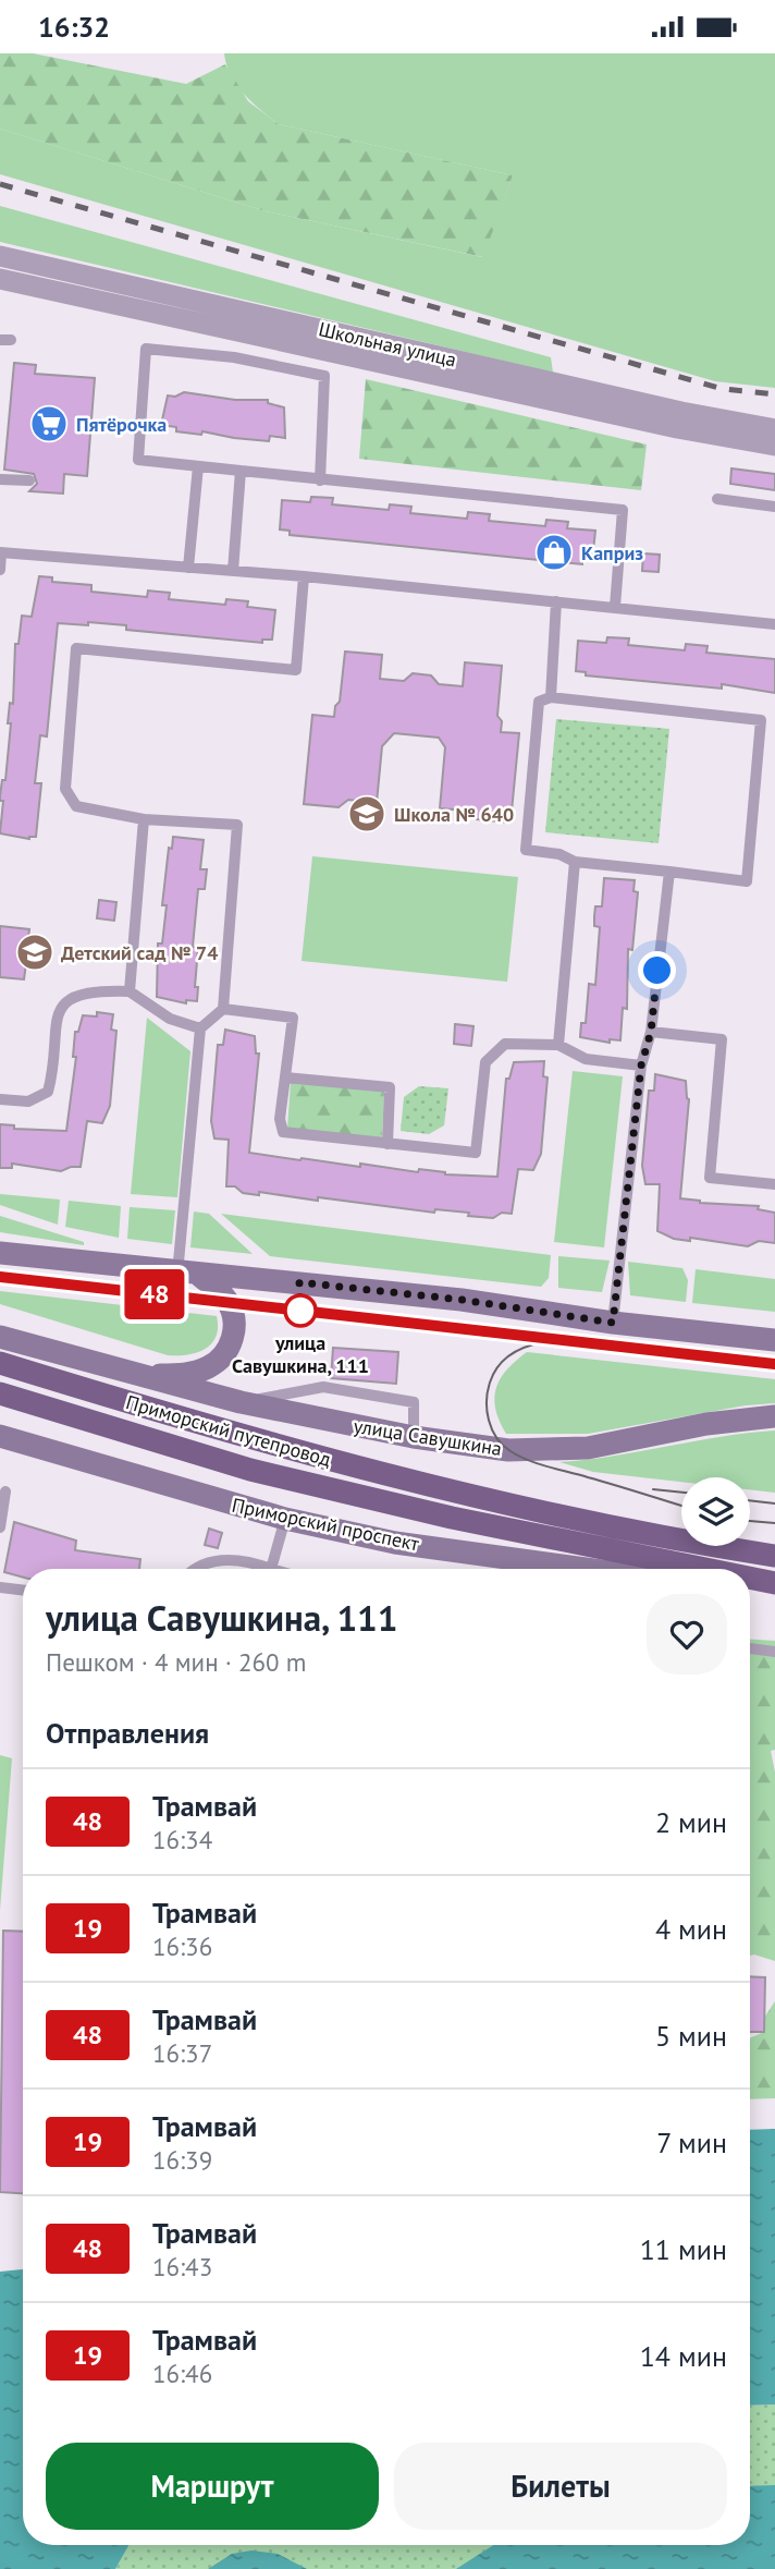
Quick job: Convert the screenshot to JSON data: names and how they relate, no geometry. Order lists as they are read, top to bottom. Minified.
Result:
{"streets":{"main road":["Приморский путепровод","улица Савушкина","Приморский проспект"],"street":["Школьная улица"]},"places":{"supermarket":["Пятёрочка"],"shop":["Каприз"],"school or university":["Школа № 640","Детский сад № 74"],"other":["улица Савушкина, 111"]},"lines":["tram line 48"],"page":{"status":"16:32","on_map":"48","heading":[["улица Савушкина, 111","Пешком · 4 мин · 260 m"],"Отправления"],"list":[{"mark":"48","name":"Трамвай","note":"16:34","value":"2 мин"},{"mark":"19","name":"Трамвай","note":"16:36","value":"4 мин"},{"mark":"48","name":"Трамвай","note":"16:37","value":"5 мин"},{"mark":"19","name":"Трамвай","note":"16:39","value":"7 мин"},{"mark":"48","name":"Трамвай","note":"16:43","value":"11 мин"},{"mark":"19","name":"Трамвай","note":"16:46","value":"14 мин"}],"buttons":["Маршрут","Билеты"]}}
